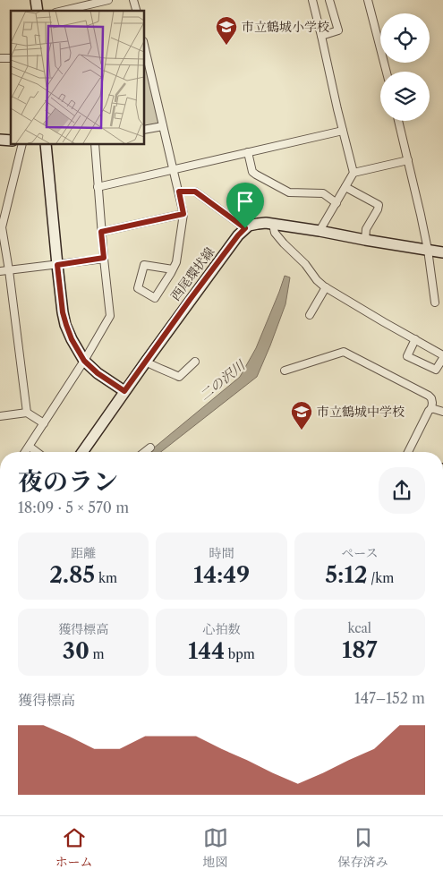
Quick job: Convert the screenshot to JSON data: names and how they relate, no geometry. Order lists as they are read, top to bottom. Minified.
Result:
{"streets":{"main road":["西尾環状線"]},"water":["二の沢川"],"places":{"school or university":["市立鶴城小学校","市立鶴城中学校"]},"page":{"heading":["夜のラン","18:09 · 5 × 570 m"],"stats":[["距離","2.85 km"],["時間","14:49"],["ペース","5:12 /km"],["獲得標高","30 m"],["心拍数","144 bpm"],["kcal","187"]],"chart":["獲得標高","147–152 m"],"tabs":["ホーム","地図","保存済み"]}}
